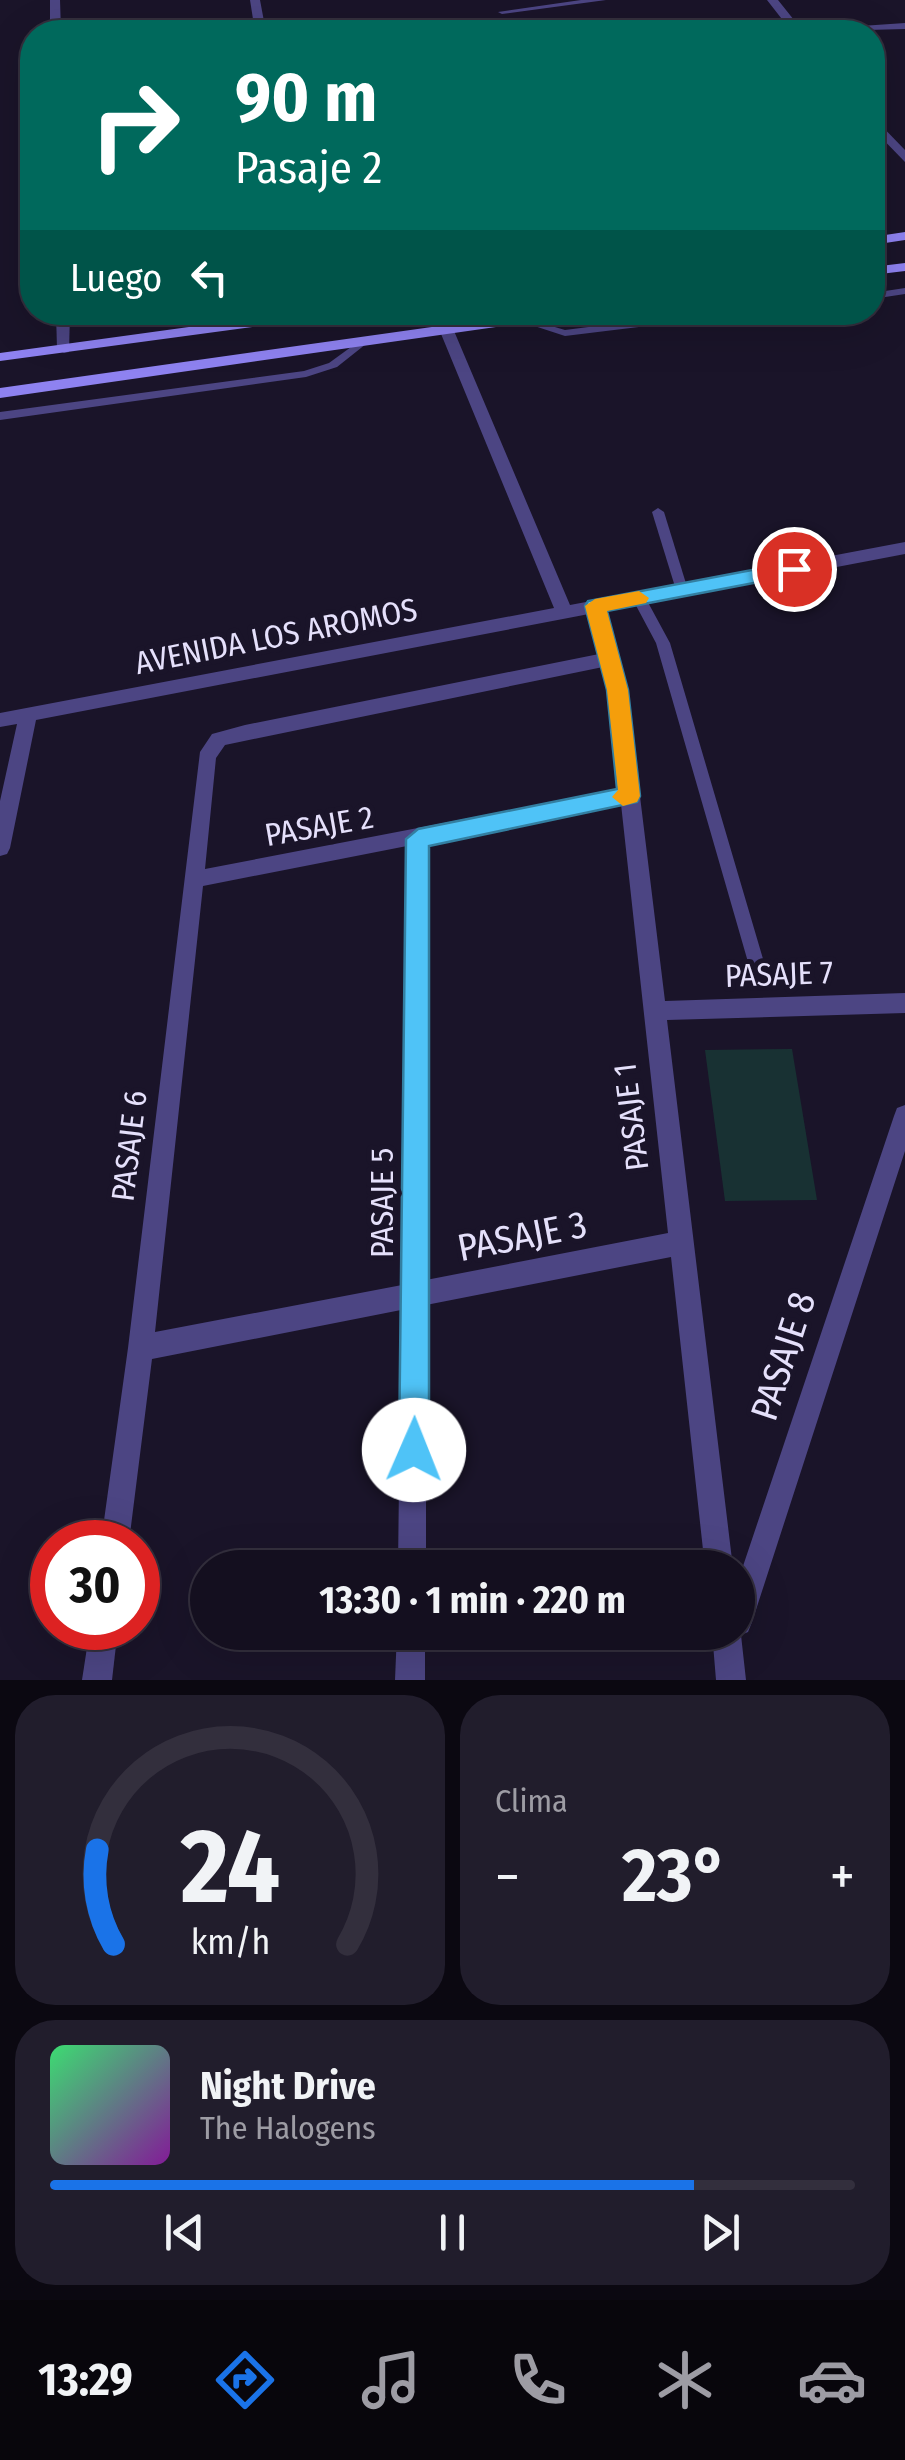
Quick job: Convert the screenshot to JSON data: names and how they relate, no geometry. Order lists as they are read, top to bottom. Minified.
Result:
{"streets":{"street":["AVENIDA LOS AROMOS","PASAJE 2","PASAJE 7","PASAJE 1","PASAJE 6","PASAJE 5","PASAJE 3","PASAJE 8"]},"crossings":[["AVENIDA LOS AROMOS","PASAJE 1"],["PASAJE 2","PASAJE 1"],["PASAJE 2","PASAJE 6"],["PASAJE 2","PASAJE 5"],["PASAJE 7","PASAJE 1"],["PASAJE 1","PASAJE 6"],["PASAJE 1","PASAJE 3"],["PASAJE 6","PASAJE 3"],["PASAJE 5","PASAJE 3"]],"page":{"turn":["90 m","Pasaje 2"],"then":"Luego","limit":"30","trip":"13:30 · 1 min · 220 m","tile":"Clima","heat":["−","23°","+"],"song":["Night Drive","The Halogens"],"tabs":"13:29","gauge":["24","km/h"]}}
